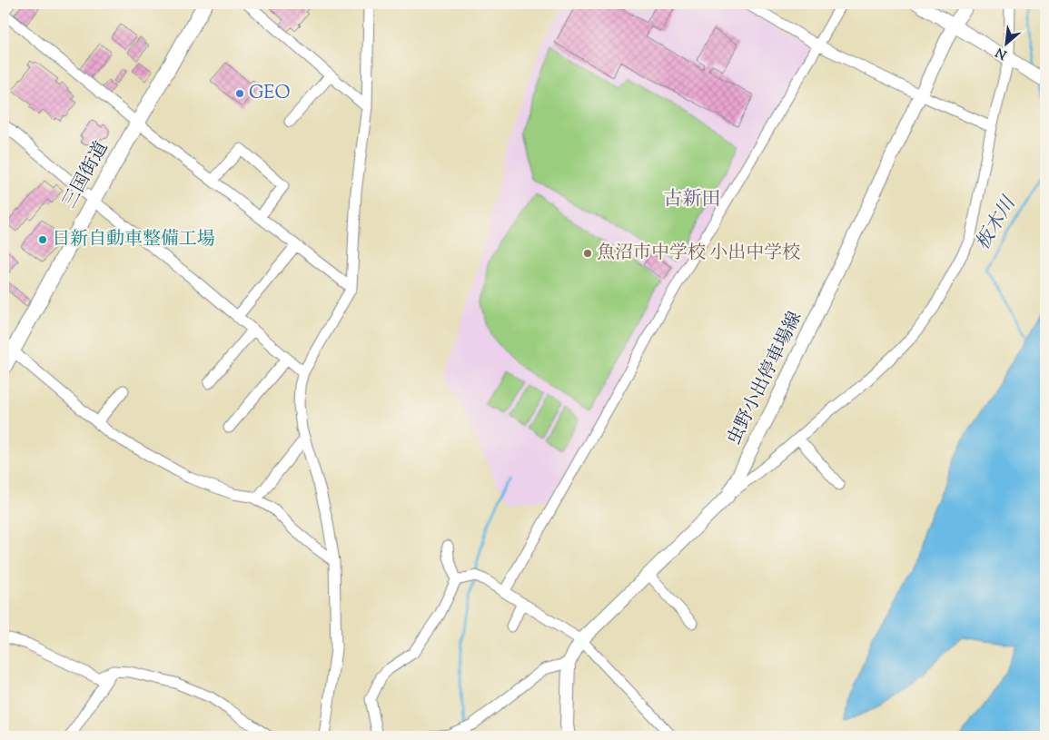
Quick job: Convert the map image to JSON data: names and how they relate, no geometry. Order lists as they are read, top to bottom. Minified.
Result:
{"streets":{"highway":["三国街道"],"main road":["虫野小出停車場線"]},"districts":["古新田"],"water":["板木川"],"places":["GEO","日新自動車整備工場","魚沼市中学校 小出中学校"],"north":"bottom left"}
